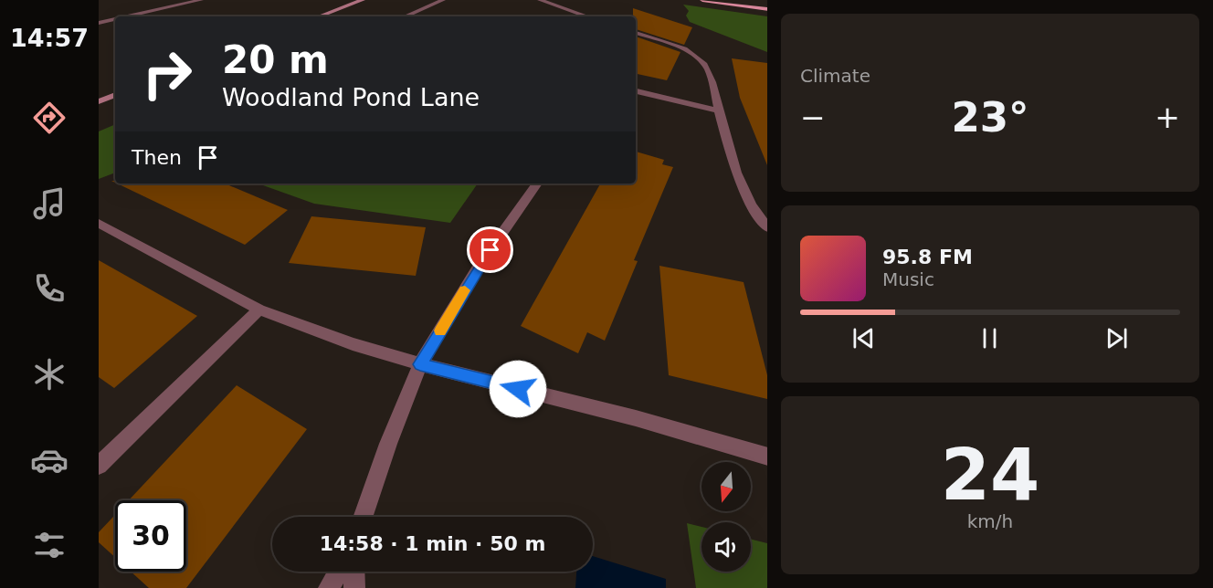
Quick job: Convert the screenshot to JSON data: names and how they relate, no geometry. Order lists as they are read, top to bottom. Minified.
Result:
{"north":"bottom","page":{"tabs":"14:57","tile":["Climate",["24","km/h"]],"turn":["20 m","Woodland Pond Lane"],"heat":["−","23°","+"],"then":"Then","song":["95.8 FM","Music"],"limit":"30","trip":"14:58 · 1 min · 50 m"}}
